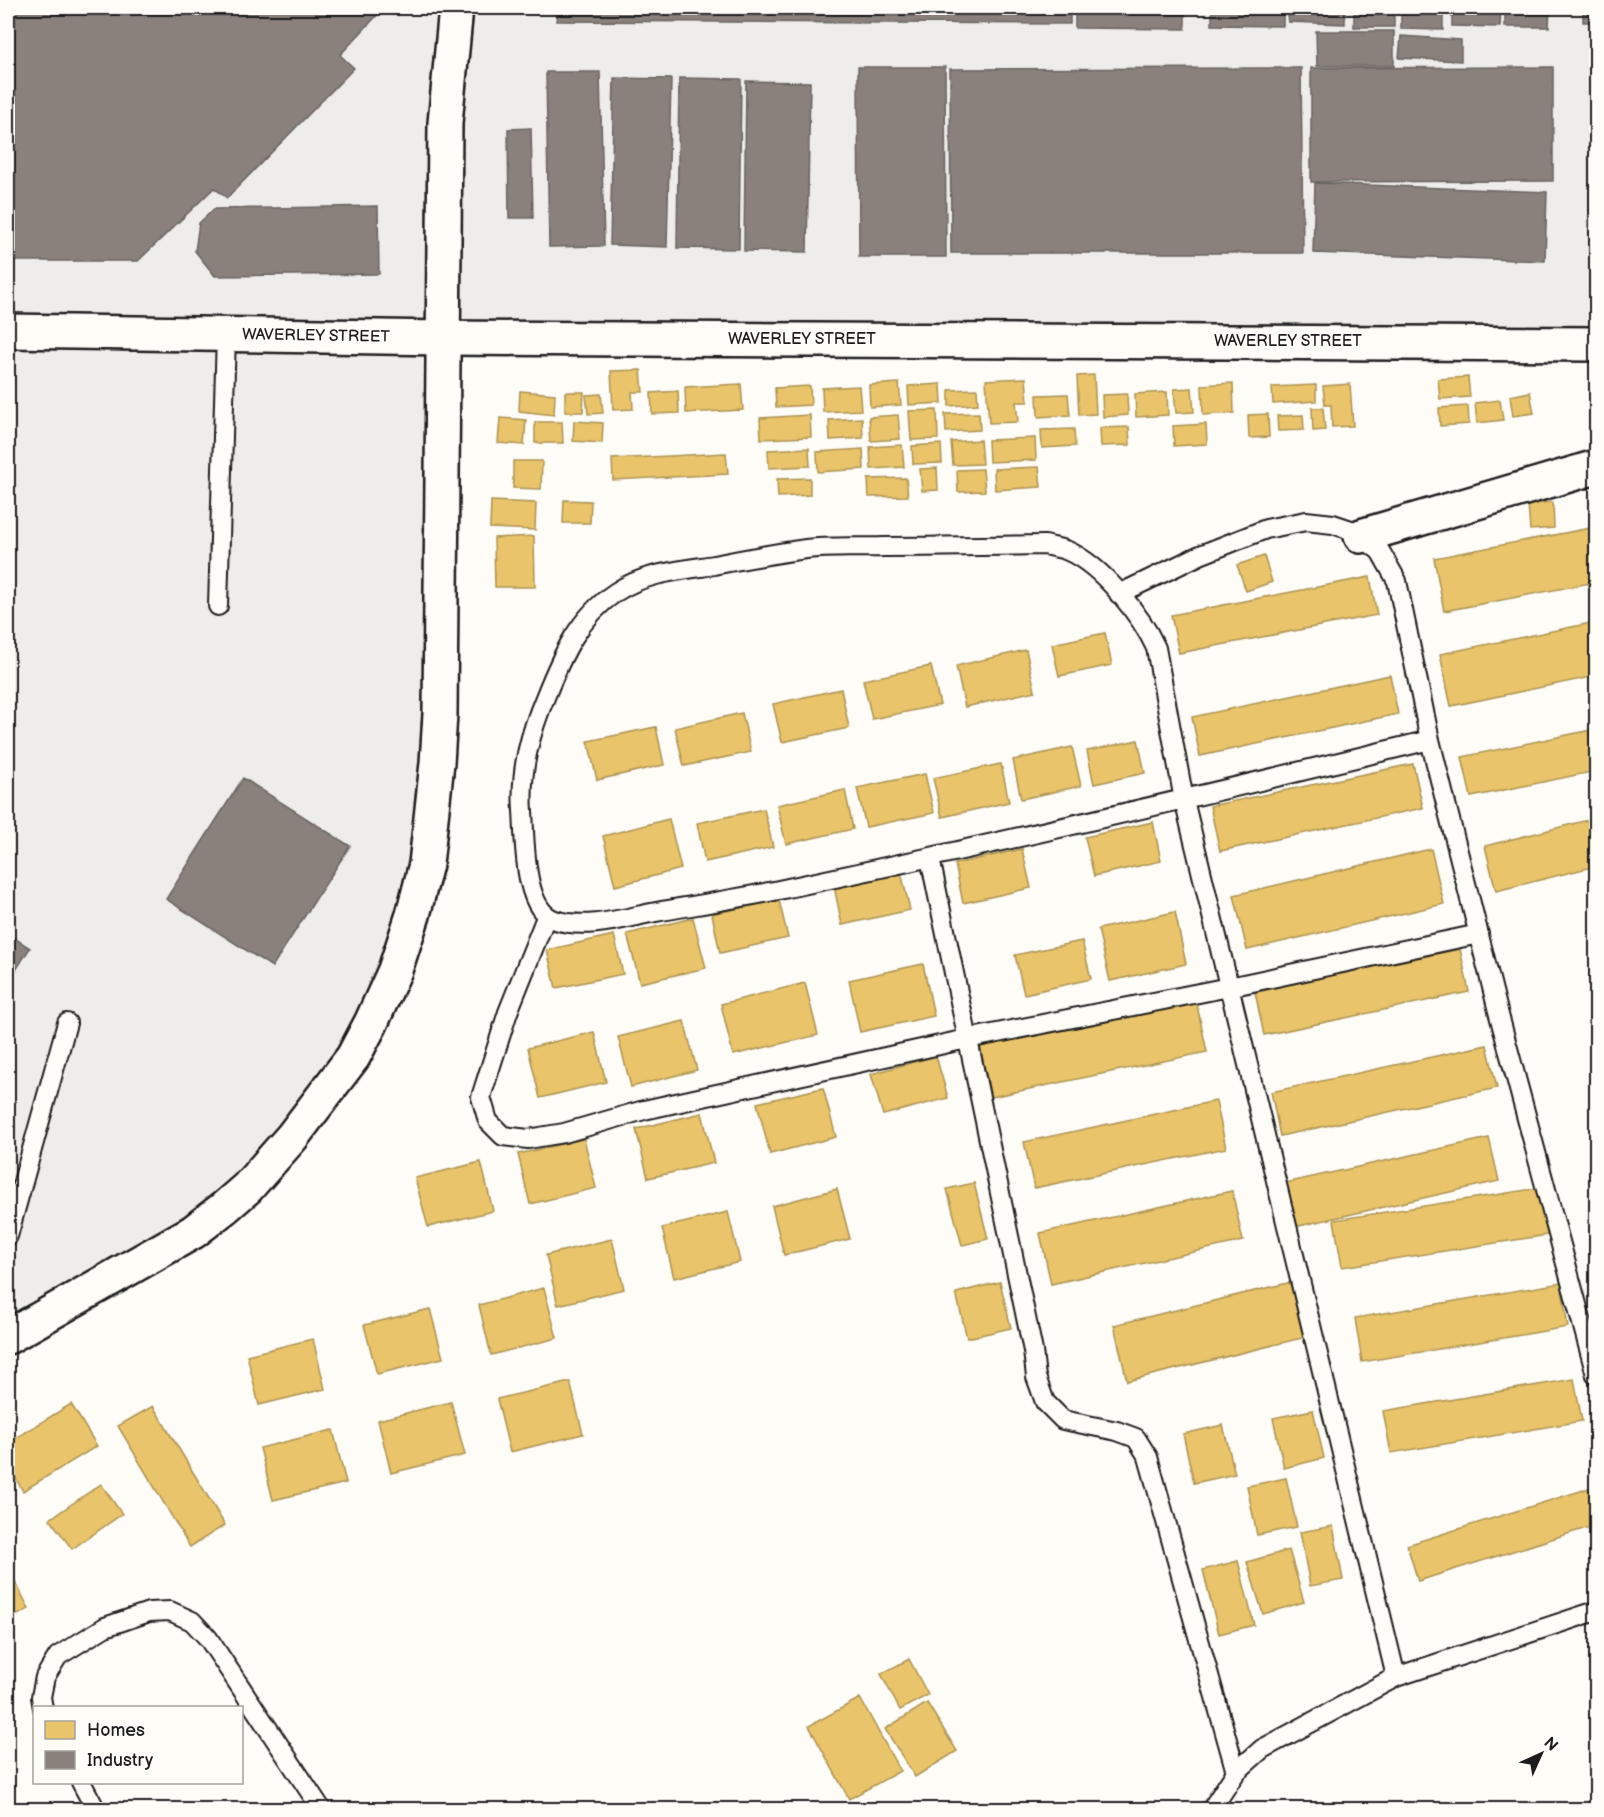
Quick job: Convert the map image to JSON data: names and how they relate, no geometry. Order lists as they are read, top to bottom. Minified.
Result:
{"streets":{"street":["WAVERLEY STREET"]},"legend":["Homes","Industry"],"north":"top right"}
